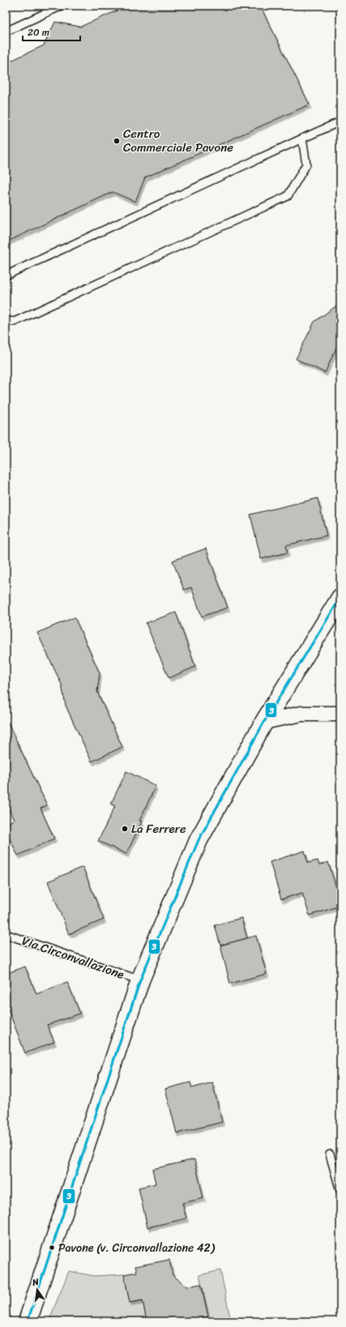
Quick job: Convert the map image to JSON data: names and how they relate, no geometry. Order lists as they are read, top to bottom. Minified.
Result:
{"streets":{"main road":["Via Circonvallazione"]},"places":["Centro Commerciale Pavone","La Ferrere","Pavone (v. Circonvallazione 42)"],"lines":["transit line 3"],"scale_bar":"20 m","north":"top"}
